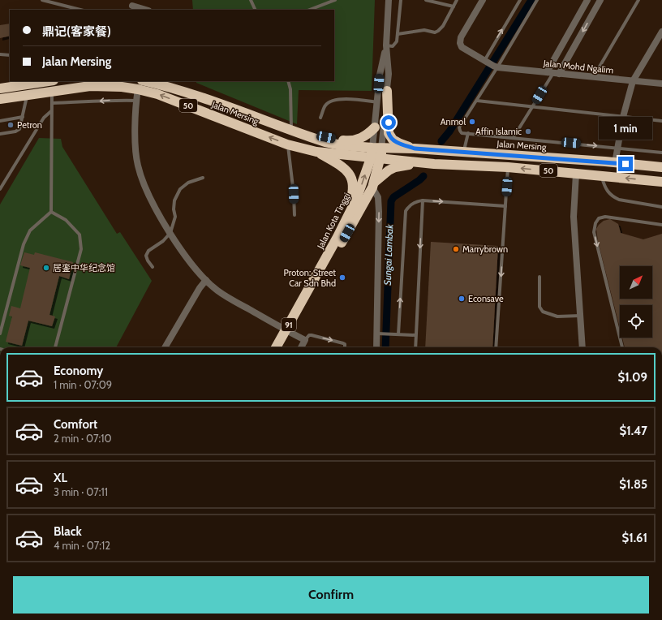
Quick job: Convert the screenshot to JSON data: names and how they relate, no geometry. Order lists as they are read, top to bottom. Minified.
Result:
{"streets":{"highway":["50","Jalan Mersing","Jalan Kota Tinggi","91"],"street":["Jalan Mohd Ngalim"]},"crossings":[["Jalan Mersing","Jalan Kota Tinggi"]],"water":["Sungai Lambak"],"places":["Anmol","Petron","Affin Islamic","Marrybrown","居銮中华纪念馆","Proton: Street Car Sdn Bhd","Econsave"],"north":"top right","page":{"banner":["鼎记(客家餐)","Jalan Mersing"],"bubble":"1 min","list":[{"name":"Economy","note":"1 min · 07:09","value":"$1.09"},{"name":"Comfort","note":"2 min · 07:10","value":"$1.47"},{"name":"XL","note":"3 min · 07:11","value":"$1.85"},{"name":"Black","note":"4 min · 07:12","value":"$1.61"}],"buttons":"Confirm"}}
